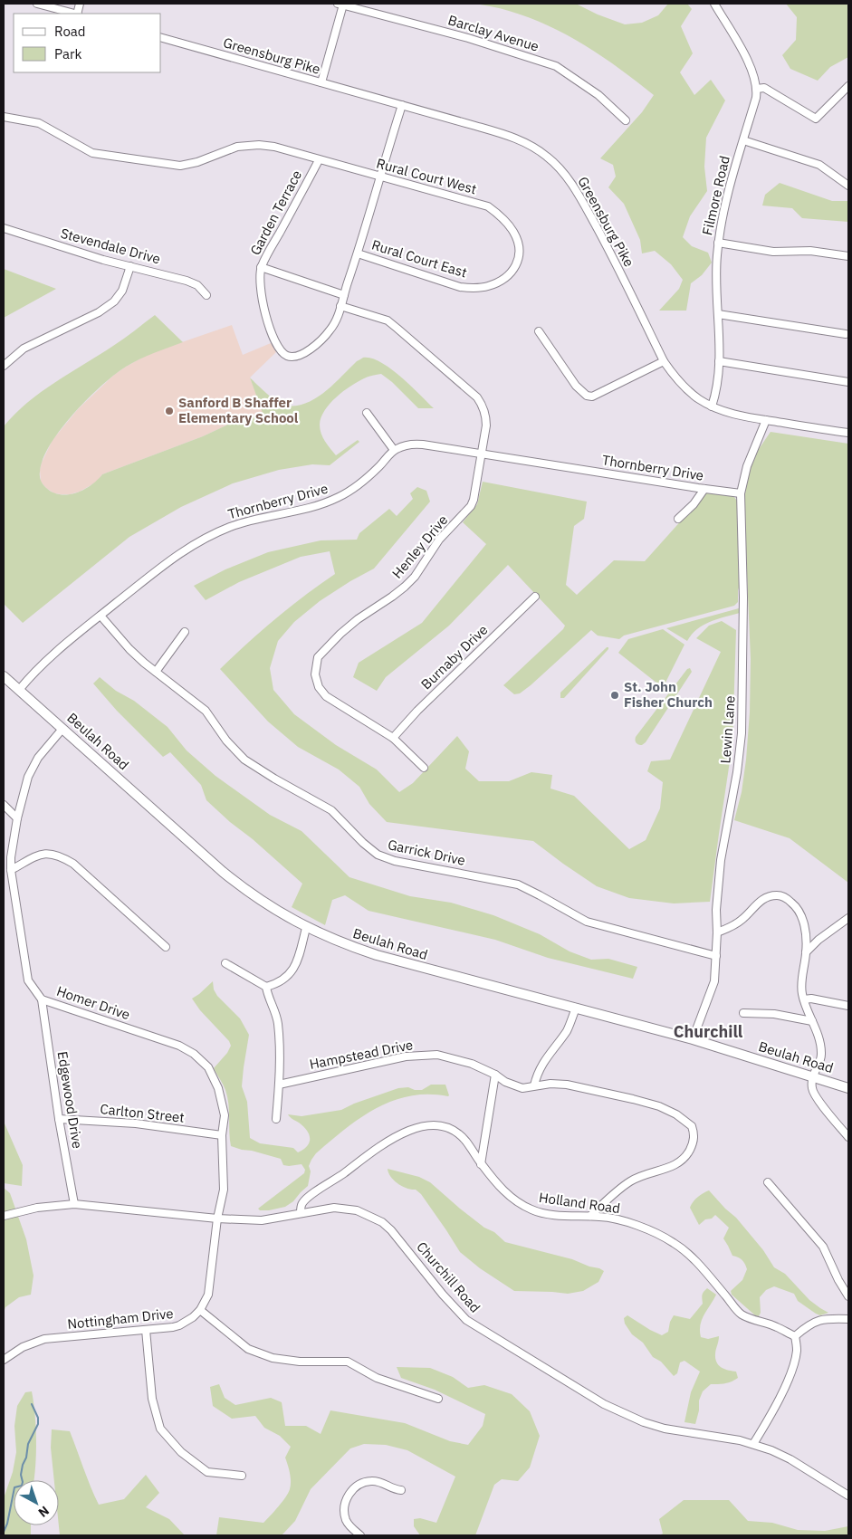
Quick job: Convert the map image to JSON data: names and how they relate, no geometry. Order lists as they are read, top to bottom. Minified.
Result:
{"streets":{"main road":["Beulah Road"],"street":["Barclay Avenue","Greensburg Pike","Rural Court West","Filmore Road","Garden Terrace","Stevendale Drive","Rural Court East","Thornberry Drive","Henley Drive","Burnaby Drive","Lewin Lane","Garrick Drive","Homer Drive","Hampstead Drive","Edgewood Drive","Carlton Street","Holland Road","Churchill Road","Nottingham Drive"]},"crossings":[["Greensburg Pike","Filmore Road"],["Greensburg Pike","Lewin Lane"],["Rural Court West","Garden Terrace"],["Rural Court West","Rural Court East"],["Garden Terrace","Rural Court East"],["Garden Terrace","Henley Drive"],["Thornberry Drive","Henley Drive"],["Thornberry Drive","Lewin Lane"],["Thornberry Drive","Beulah Road"],["Thornberry Drive","Garrick Drive"],["Henley Drive","Burnaby Drive"],["Lewin Lane","Beulah Road"],["Lewin Lane","Garrick Drive"],["Beulah Road","Homer Drive"],["Homer Drive","Edgewood Drive"],["Homer Drive","Carlton Street"],["Homer Drive","Churchill Road"],["Homer Drive","Nottingham Drive"],["Hampstead Drive","Holland Road"],["Edgewood Drive","Carlton Street"],["Edgewood Drive","Churchill Road"],["Holland Road","Churchill Road"],["Churchill Road","Nottingham Drive"]],"districts":["Churchill"],"places":["Sanford B Shaffer Elementary School","St. John Fisher Church"],"legend":["Road","Park"],"north":"bottom right"}
